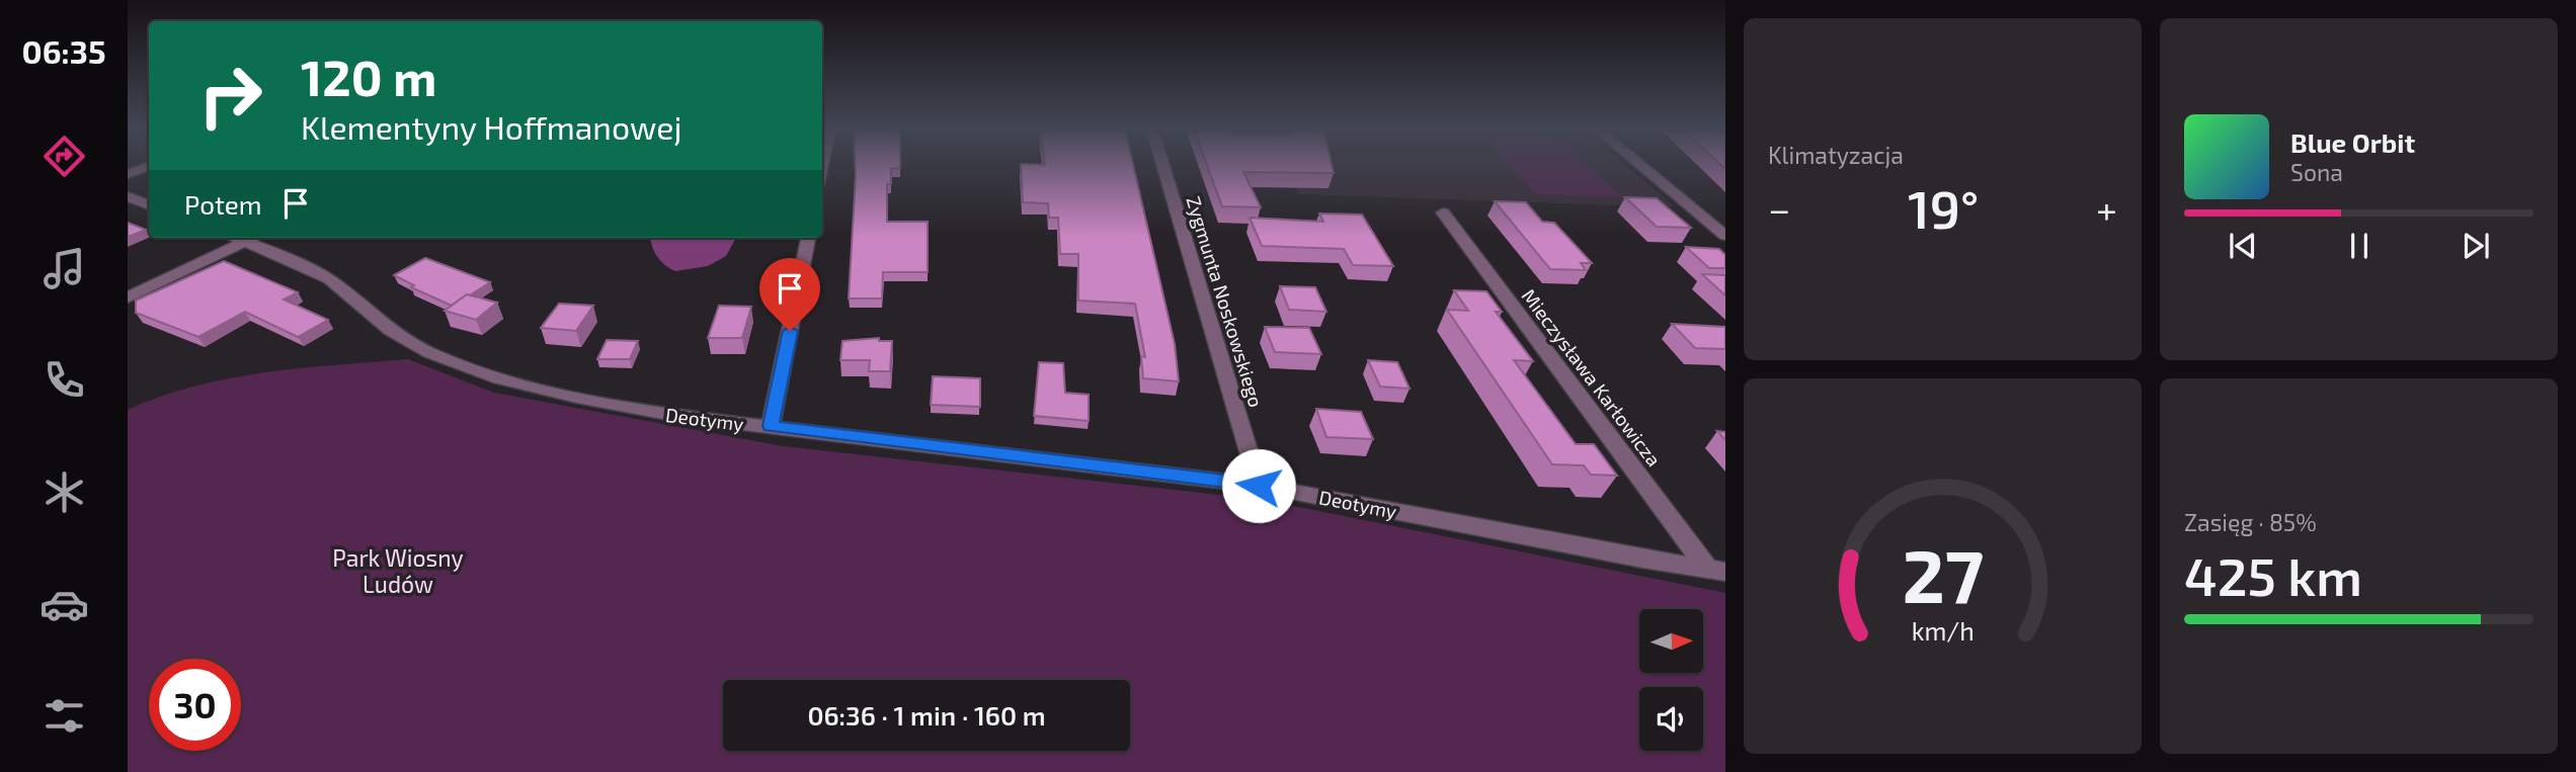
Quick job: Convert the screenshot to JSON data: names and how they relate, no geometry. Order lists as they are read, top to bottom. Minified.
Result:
{"streets":{"street":["Zygmunta Noskowskiego","Mieczysława Karłowicza","Deotymy"]},"crossings":[["Zygmunta Noskowskiego","Deotymy"],["Mieczysława Karłowicza","Deotymy"]],"parks":["Park Wiosny Ludów"],"north":"right","page":{"tabs":"06:35","tile":["Klimatyzacja",["Zasięg · 85%","425 km"]],"turn":["120 m","Klementyny Hoffmanowej"],"song":["Blue Orbit","Sona"],"then":"Potem","heat":["−","19°","+"],"limit":"30","trip":"06:36 · 1 min · 160 m","gauge":["27","km/h"]}}
